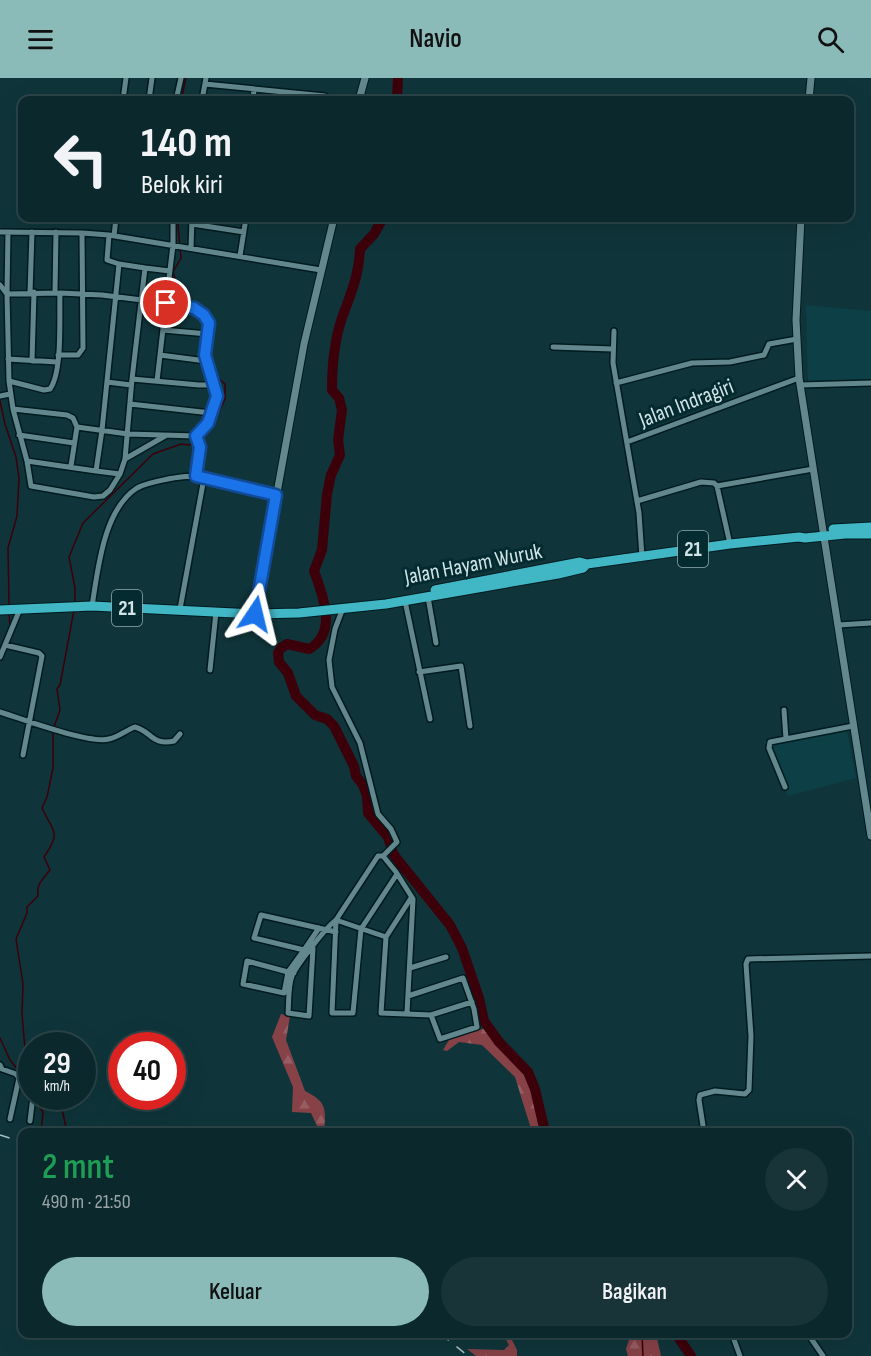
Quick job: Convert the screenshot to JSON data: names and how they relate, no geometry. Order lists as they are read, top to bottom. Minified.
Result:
{"streets":{"highway":["21","Jalan Hayam Wuruk"],"street":["Jalan Indragiri"]},"crossings":[["Jalan Indragiri","Jalan Hayam Wuruk"],["21","Jalan Hayam Wuruk"]],"page":{"header":"Navio","turn":["140 m","Belok kiri"],"speed":"29 km/h","limit":"40","heading":["2 mnt","490 m · 21:50"],"buttons":["Keluar","Bagikan"]}}
